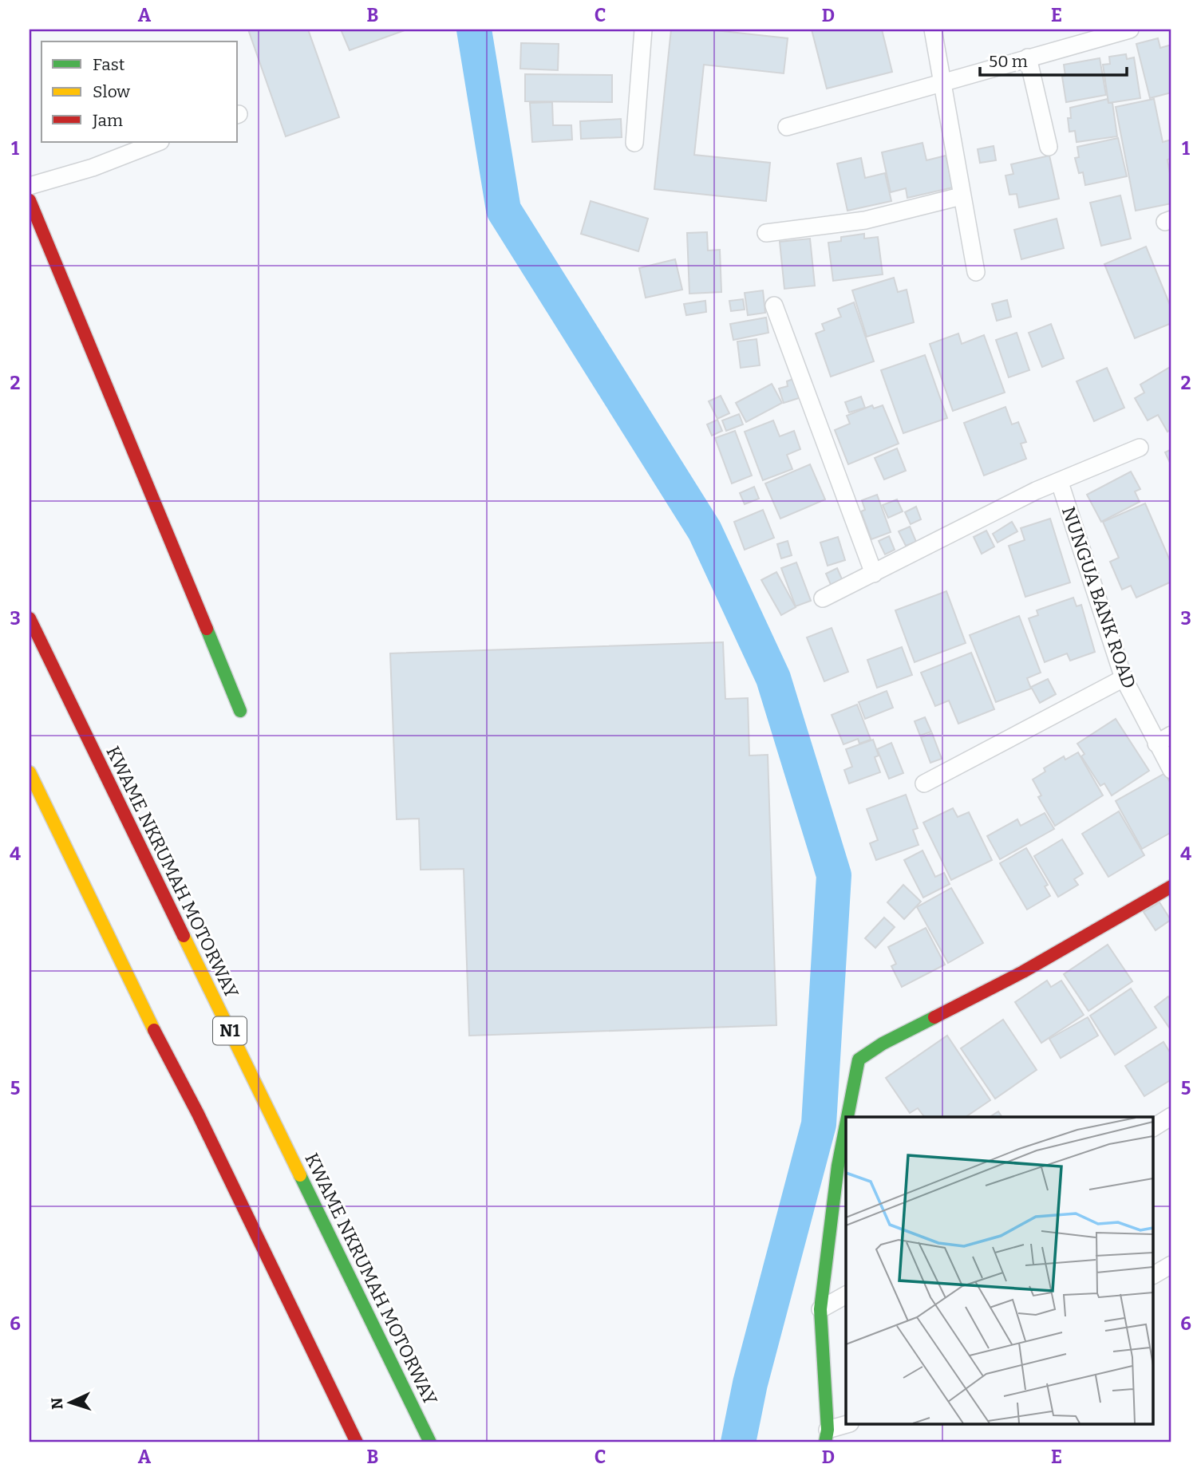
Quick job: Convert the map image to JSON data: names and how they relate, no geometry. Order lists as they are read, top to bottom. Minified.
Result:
{"streets":{"main road":["KWAME NKRUMAH MOTORWAY","N1"],"street":["NUNGUA BANK ROAD"]},"legend":["Fast","Slow","Jam"],"scale_bar":"50 m","north":"left","grid":{"columns":["A","B","C","D","E"],"rows":["1","2","3","4","5","6"]}}
